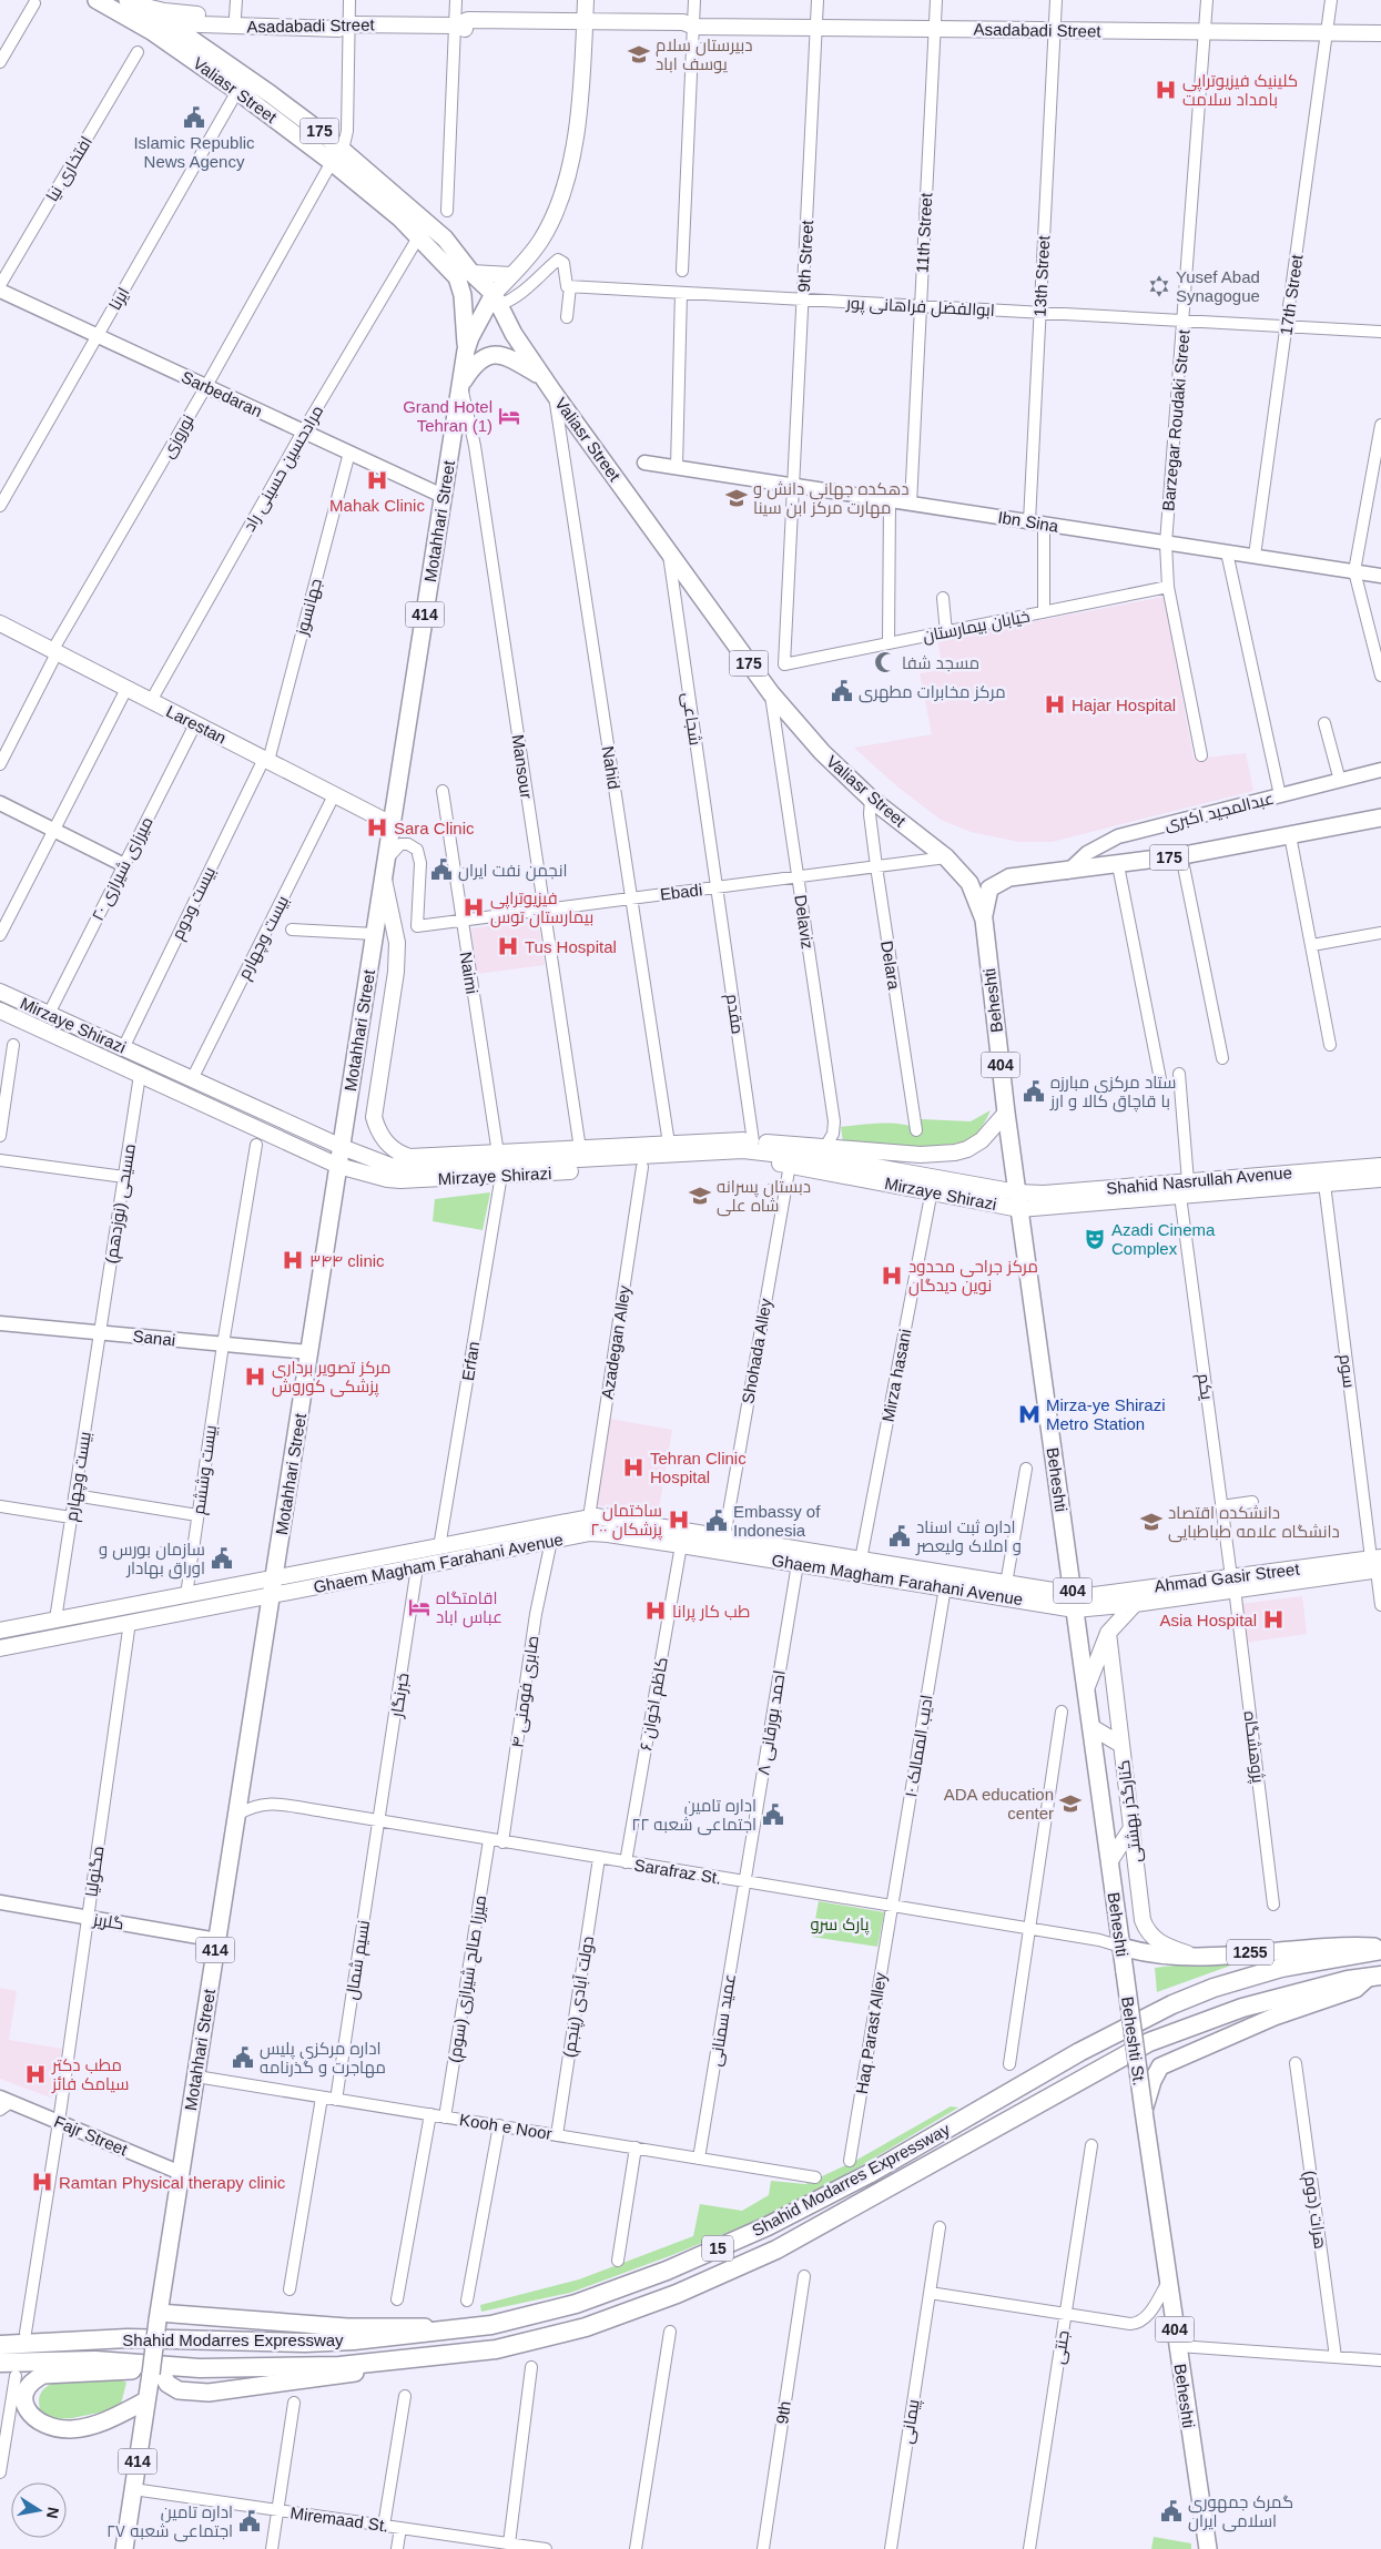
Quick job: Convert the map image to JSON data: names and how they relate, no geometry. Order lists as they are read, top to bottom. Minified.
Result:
{"streets":{"highway":["Shahid Modarres Expressway","15"],"main road":["Asadabadi Street","Valiasr Street","175","Motahhari Street","414","Larestan","Beheshti","Mirzaye Shirazi","404","Shahid Nasrullah Avenue","Ghaem Magham Farahani Avenue","Ahmad Gasir Street","کنارگذر بهشتی","1255","Beheshti St."],"street":["افتخاری نیا","11th Street","9th Street","13th Street","17th Street","ايرنا","ابوالفضل فراهانی پور","Sarbedaran","Barzegar Roudaki Street","نوروزی","مرادحسین حسینی راد","Ibn Sina","جهانسوز","خیابان بیمارستان","شجاعی","Mansour","Nahid","عبدالمجید اکبری","میرزای شیرازی ۲۰","Ebadi","بیست ودوم","Delaviz","بیست وچهارم","Delara","Naimi","مقدم","مسیحی (نوزدهم)","Sanai","Azadegan Alley","Shohada Alley","Erfan","سوم","Mirza hasani","یکم","بیست وششم","صابری فومنی ۴","خبرنگار","کاظم اخوان ۶","احمد بورقانی ۸","ادیب الممالک ۱۰","پژوهشگاه","مگنولیا","Sarafraz St.","گلریز","نسیم شمال","میرزا صالح شیرازی (سوم)","دولت آبادی (پنجم)","عمید سمنانی","Haq Parast Alley","Kooh e Noor","Fajr Street","هرات (دوم)","جنتی","9th","پیمانی","Miremaad St."]},"crossings":[["Asadabadi Street","Valiasr Street"],["Asadabadi Street","11th Street"],["Asadabadi Street","9th Street"],["Asadabadi Street","13th Street"],["Asadabadi Street","17th Street"],["Asadabadi Street","Barzegar Roudaki Street"],["Valiasr Street","175"],["Valiasr Street","ايرنا"],["Valiasr Street","نوروزی"],["Valiasr Street","مرادحسین حسینی راد"],["Valiasr Street","Motahhari Street"],["Valiasr Street","شجاعی"],["Valiasr Street","Nahid"],["Valiasr Street","Ebadi"],["Valiasr Street","Delaviz"],["Valiasr Street","Delara"],["Valiasr Street","Beheshti"],["175","عبدالمجید اکبری"],["175","Beheshti"],["11th Street","ابوالفضل فراهانی پور"],["11th Street","Ibn Sina"],["9th Street","ابوالفضل فراهانی پور"],["9th Street","Ibn Sina"],["9th Street","خیابان بیمارستان"],["13th Street","ابوالفضل فراهانی پور"],["13th Street","Ibn Sina"],["13th Street","خیابان بیمارستان"],["17th Street","ابوالفضل فراهانی پور"],["17th Street","Ibn Sina"],["ايرنا","Sarbedaran"],["ابوالفضل فراهانی پور","Barzegar Roudaki Street"],["Sarbedaran","نوروزی"],["Sarbedaran","مرادحسین حسینی راد"],["Sarbedaran","Motahhari Street"],["Sarbedaran","جهانسوز"],["Barzegar Roudaki Street","Ibn Sina"],["Barzegar Roudaki Street","خیابان بیمارستان"],["نوروزی","Larestan"],["مرادحسین حسینی راد","Larestan"],["Motahhari Street","414"],["Motahhari Street","Larestan"],["Motahhari Street","Mansour"],["Motahhari Street","Ebadi"],["Motahhari Street","Mirzaye Shirazi"],["Motahhari Street","Sanai"],["Motahhari Street","Ghaem Magham Farahani Avenue"],["Motahhari Street","Sarafraz St."],["Motahhari Street","گلریز"],["Motahhari Street","Kooh e Noor"],["Motahhari Street","Fajr Street"],["جهانسوز","Larestan"],["جهانسوز","بیست ودوم"],["414","Miremaad St."],["شجاعی","Ebadi"],["شجاعی","مقدم"],["Larestan","میرزای شیرازی ۲۰"],["Larestan","بیست ودوم"],["Larestan","بیست وچهارم"],["Mansour","Ebadi"],["Mansour","Mirzaye Shirazi"],["Nahid","Ebadi"],["Nahid","Mirzaye Shirazi"],["میرزای شیرازی ۲۰","Mirzaye Shirazi"],["Ebadi","Delaviz"],["Ebadi","Delara"],["Ebadi","Naimi"],["Ebadi","مقدم"],["بیست ودوم","Mirzaye Shirazi"],["Delaviz","Mirzaye Shirazi"],["بیست وچهارم","Mirzaye Shirazi"],["بیست وچهارم","مسیحی (نوزدهم)"],["بیست وچهارم","Sanai"],["بیست وچهارم","Ghaem Magham Farahani Avenue"],["Naimi","Mirzaye Shirazi"],["Beheshti","Mirzaye Shirazi"],["Beheshti","Shahid Nasrullah Avenue"],["Beheshti","Ghaem Magham Farahani Avenue"],["Beheshti","Ahmad Gasir Street"],["Beheshti","Sarafraz St."],["Beheshti","1255"],["Beheshti","Beheshti St."],["مقدم","Mirzaye Shirazi"],["Mirzaye Shirazi","Shahid Nasrullah Avenue"],["Mirzaye Shirazi","مسیحی (نوزدهم)"],["Mirzaye Shirazi","Azadegan Alley"],["Mirzaye Shirazi","Shohada Alley"],["Mirzaye Shirazi","Erfan"],["Mirzaye Shirazi","Mirza hasani"],["Shahid Nasrullah Avenue","سوم"],["Shahid Nasrullah Avenue","یکم"],["مسیحی (نوزدهم)","Sanai"],["Sanai","بیست وششم"],["Azadegan Alley","Ghaem Magham Farahani Avenue"],["Shohada Alley","Ghaem Magham Farahani Avenue"],["Erfan","Ghaem Magham Farahani Avenue"],["Mirza hasani","Ghaem Magham Farahani Avenue"],["یکم","Ahmad Gasir Street"],["یکم","پژوهشگاه"],["بیست وششم","Ghaem Magham Farahani Avenue"],["Ghaem Magham Farahani Avenue","Ahmad Gasir Street"],["Ghaem Magham Farahani Avenue","صابری فومنی ۴"],["Ghaem Magham Farahani Avenue","خبرنگار"],["Ghaem Magham Farahani Avenue","کاظم اخوان ۶"],["Ghaem Magham Farahani Avenue","احمد بورقانی ۸"],["Ghaem Magham Farahani Avenue","ادیب الممالک ۱۰"],["Ghaem Magham Farahani Avenue","مگنولیا"],["Ahmad Gasir Street","پژوهشگاه"],["صابری فومنی ۴","Sarafraz St."],["خبرنگار","Sarafraz St."],["خبرنگار","نسیم شمال"],["کاظم اخوان ۶","Sarafraz St."],["احمد بورقانی ۸","Sarafraz St."],["احمد بورقانی ۸","عمید سمنانی"],["ادیب الممالک ۱۰","Sarafraz St."],["ادیب الممالک ۱۰","Haq Parast Alley"],["کنارگذر بهشتی","1255"],["مگنولیا","گلریز"],["مگنولیا","Fajr Street"],["Sarafraz St.","1255"],["Sarafraz St.","نسیم شمال"],["Sarafraz St.","میرزا صالح شیرازی (سوم)"],["Sarafraz St.","دولت آبادی (پنجم)"],["Sarafraz St.","عمید سمنانی"],["Sarafraz St.","Haq Parast Alley"],["1255","Shahid Modarres Expressway"],["نسیم شمال","Kooh e Noor"],["میرزا صالح شیرازی (سوم)","Kooh e Noor"],["دولت آبادی (پنجم)","Kooh e Noor"],["عمید سمنانی","Kooh e Noor"]],"parks":["پارک سرو"],"places":{"school or university":["دبیرستان سلام یوسف اباد","دهکده جهانی دانش و مهارت مرکز ابن سینا","دبستان پسرانه شاه علی","دانشکده اقتصاد دانشگاه علامه طباطبایی","ADA education center"],"hospital":["کلینیک فیزیوتراپی بامداد سلامت","Mahak Clinic","Hajar Hospital","Sara Clinic","فیزیوتراپی بیمارستان توس","Tus Hospital","۳۴۴ clinic","مرکز جراحی محدود نوین دیدگان","مرکز تصویر برداری پزشکی کوروش","Tehran Clinic Hospital","ساختمان پزشکان ۲۰۰","طب کار پرانا","Asia Hospital","مطب دکتر سیامک فائز","Ramtan Physical therapy clinic"],"public building":["Islamic Republic News Agency","مرکز مخابرات مطهری","انجمن نفت ایران","ستاد مرکزی مبارزه با قاچاق کالا و ارز","Embassy of Indonesia","اداره ثبت اسناد و املاک ولیعصر","سازمان بورس و اوراق بهادار","اداره تامین اجتماعی شعبه ۲۲","اداره مرکزی پلیس مهاجرت و گذرنامه","گمرک جمهوری اسلامی ایران","اداره تامین اجتماعی شعبه ۲۷"],"synagogue":["Yusef Abad Synagogue"],"hotel":["Grand Hotel Tehran (1)","اقامتگاه عباس اباد"],"mosque":["مسجد شفا"],"theatre":["Azadi Cinema Complex"],"metro station":["Mirza-ye Shirazi Metro Station"]},"north":"right"}
